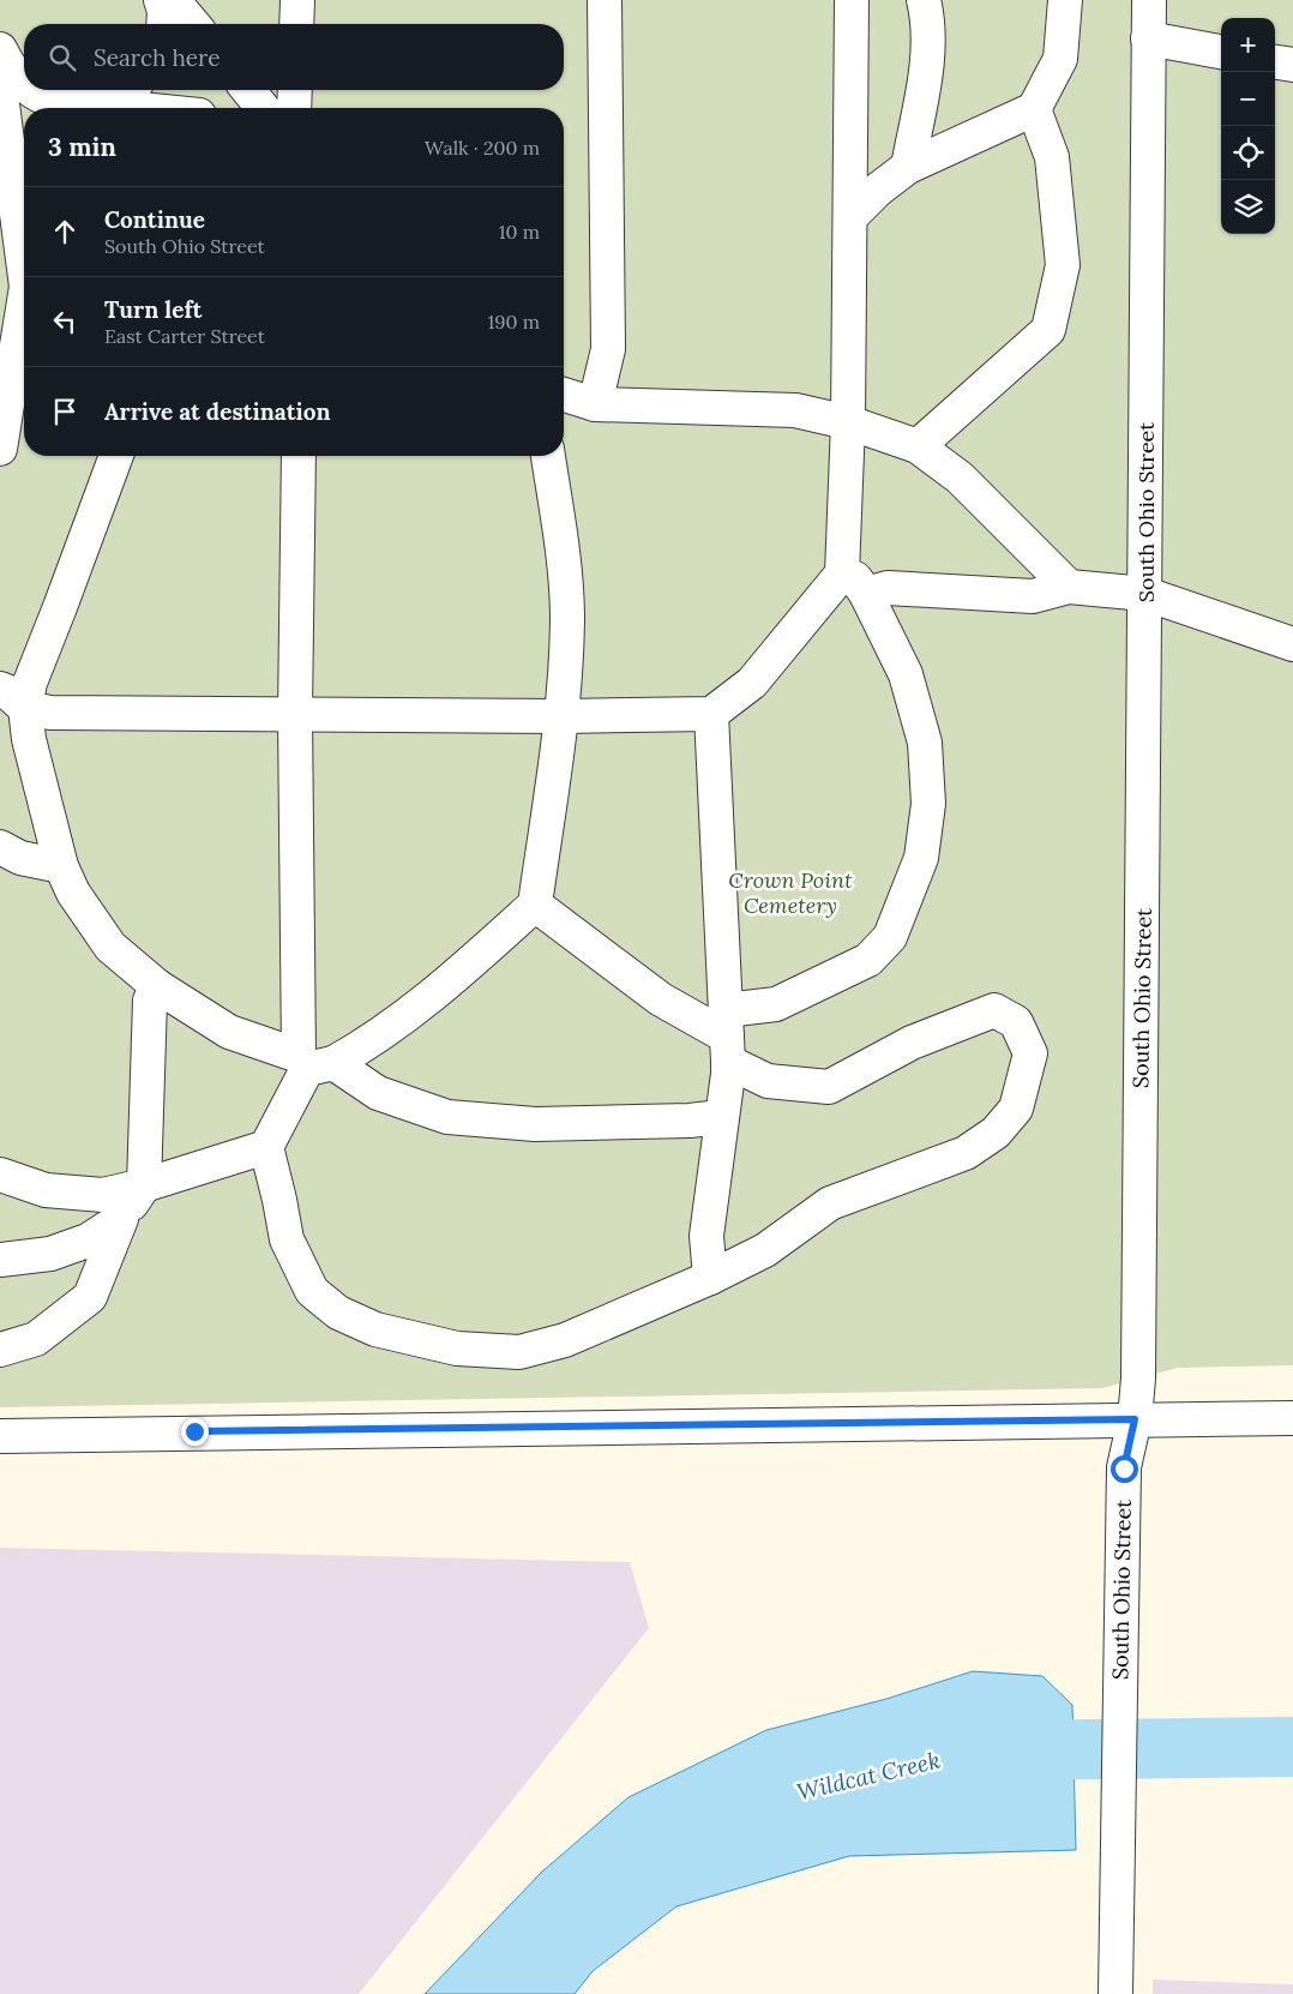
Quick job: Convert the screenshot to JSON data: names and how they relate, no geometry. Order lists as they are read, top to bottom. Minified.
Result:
{"streets":{"street":["South Ohio Street"]},"water":["Wildcat Creek"],"parks":["Crown Point Cemetery"],"page":{"map_buttons":["+","−"],"search":"Search here","heading":["3 min","Walk · 200 m"],"list":[["Continue","South Ohio Street","10 m"],["Turn left","East Carter Street","190 m"],"Arrive at destination"]}}
